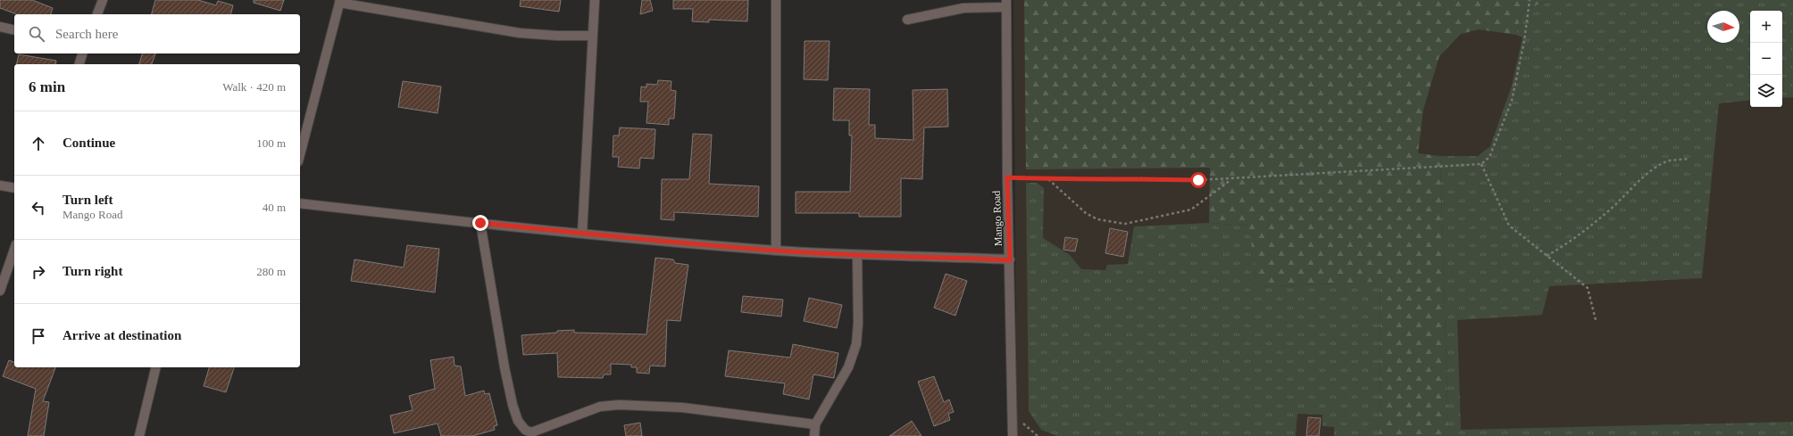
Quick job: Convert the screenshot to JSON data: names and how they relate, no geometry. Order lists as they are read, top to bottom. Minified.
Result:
{"streets":{"street":["Mango Road"]},"north":"right","page":{"map_buttons":["+","−"],"search":"Search here","heading":["6 min","Walk · 420 m"],"list":[["Continue","100 m"],["Turn left","Mango Road","40 m"],["Turn right","280 m"],"Arrive at destination"]}}
